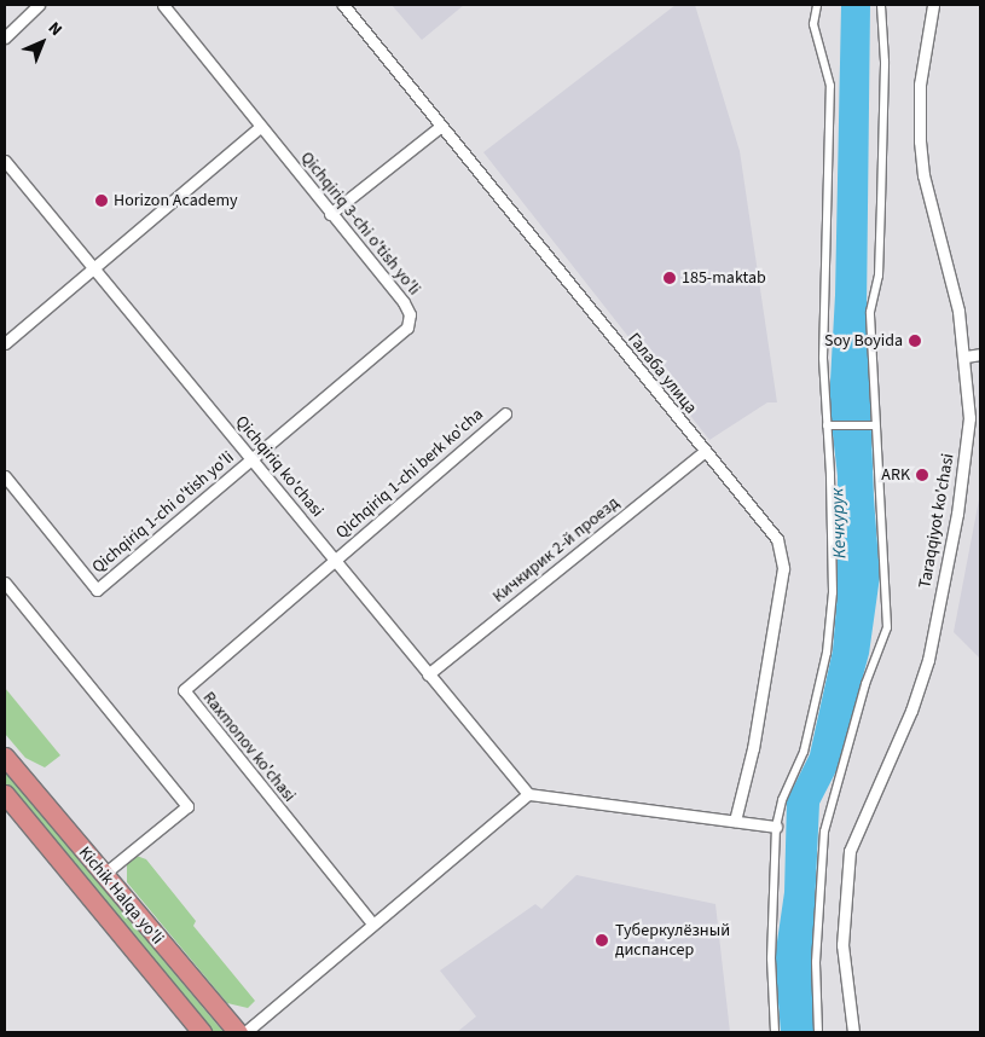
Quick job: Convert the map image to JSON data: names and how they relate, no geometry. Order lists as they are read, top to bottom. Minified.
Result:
{"streets":{"highway":["Kichik Halqa yo'li"],"street":["Qichqiriq 3-chi o'tish yo'li","Галаба улица","Qichqiriq ko'chasi","Qichqiriq 1-chi berk ko'cha","Qichqiriq 1-chi o'tish yo'li","Taraqqiyot ko'chasi","Кичкирик 2-й проезд","Raxmonov ko'chasi"]},"crossings":[["Qichqiriq 3-chi o'tish yo'li","Qichqiriq ko'chasi"],["Qichqiriq 3-chi o'tish yo'li","Qichqiriq 1-chi o'tish yo'li"],["Галаба улица","Кичкирик 2-й проезд"],["Qichqiriq ko'chasi","Qichqiriq 1-chi berk ko'cha"],["Qichqiriq ko'chasi","Qichqiriq 1-chi o'tish yo'li"],["Qichqiriq ko'chasi","Кичкирик 2-й проезд"],["Qichqiriq ko'chasi","Raxmonov ko'chasi"],["Qichqiriq 1-chi berk ko'cha","Raxmonov ko'chasi"]],"water":["Кечкурук"],"places":["Horizon Academy","185-maktab","Soy Boyida","ARK","Туберкулёзный диспансер"],"north":"top right"}
